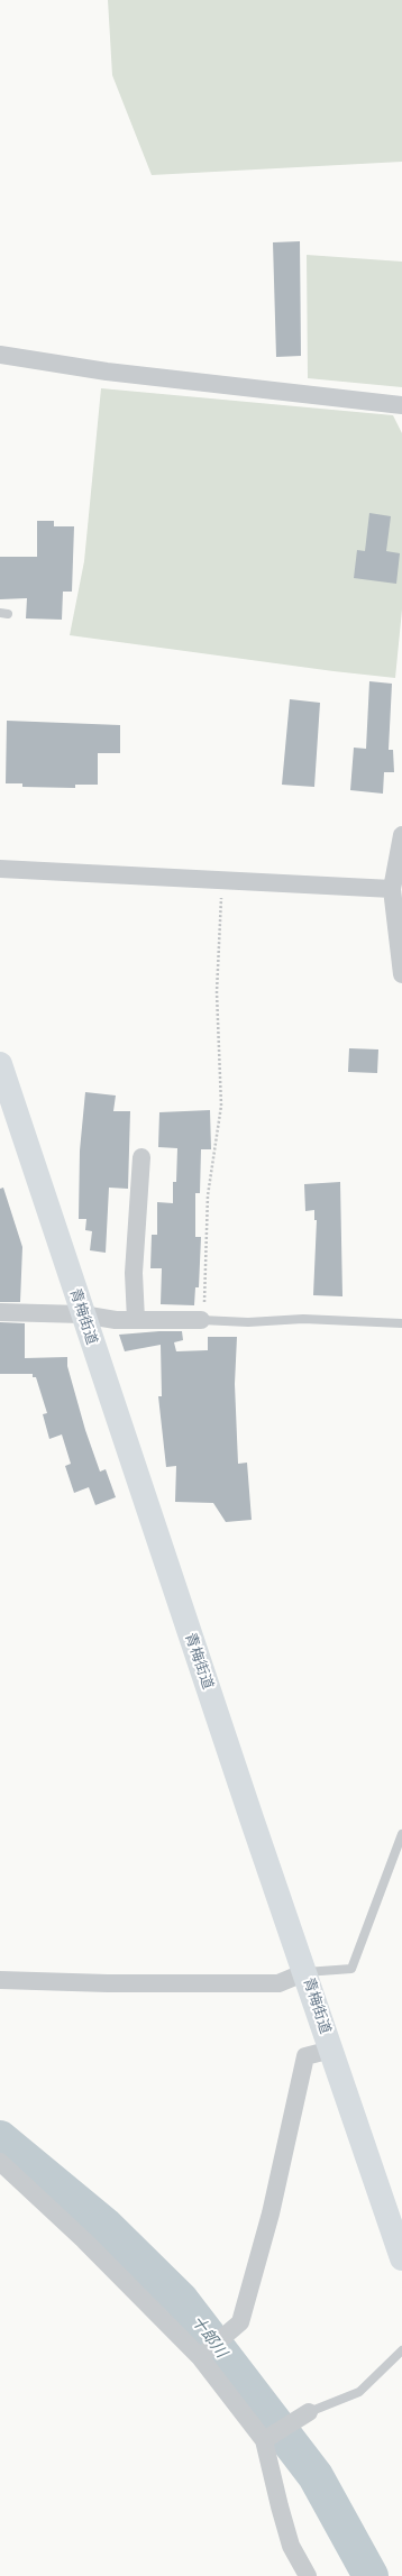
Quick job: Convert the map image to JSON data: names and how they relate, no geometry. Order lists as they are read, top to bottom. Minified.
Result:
{"streets":{"main road":["青梅街道"]},"water":["十郎川"]}
